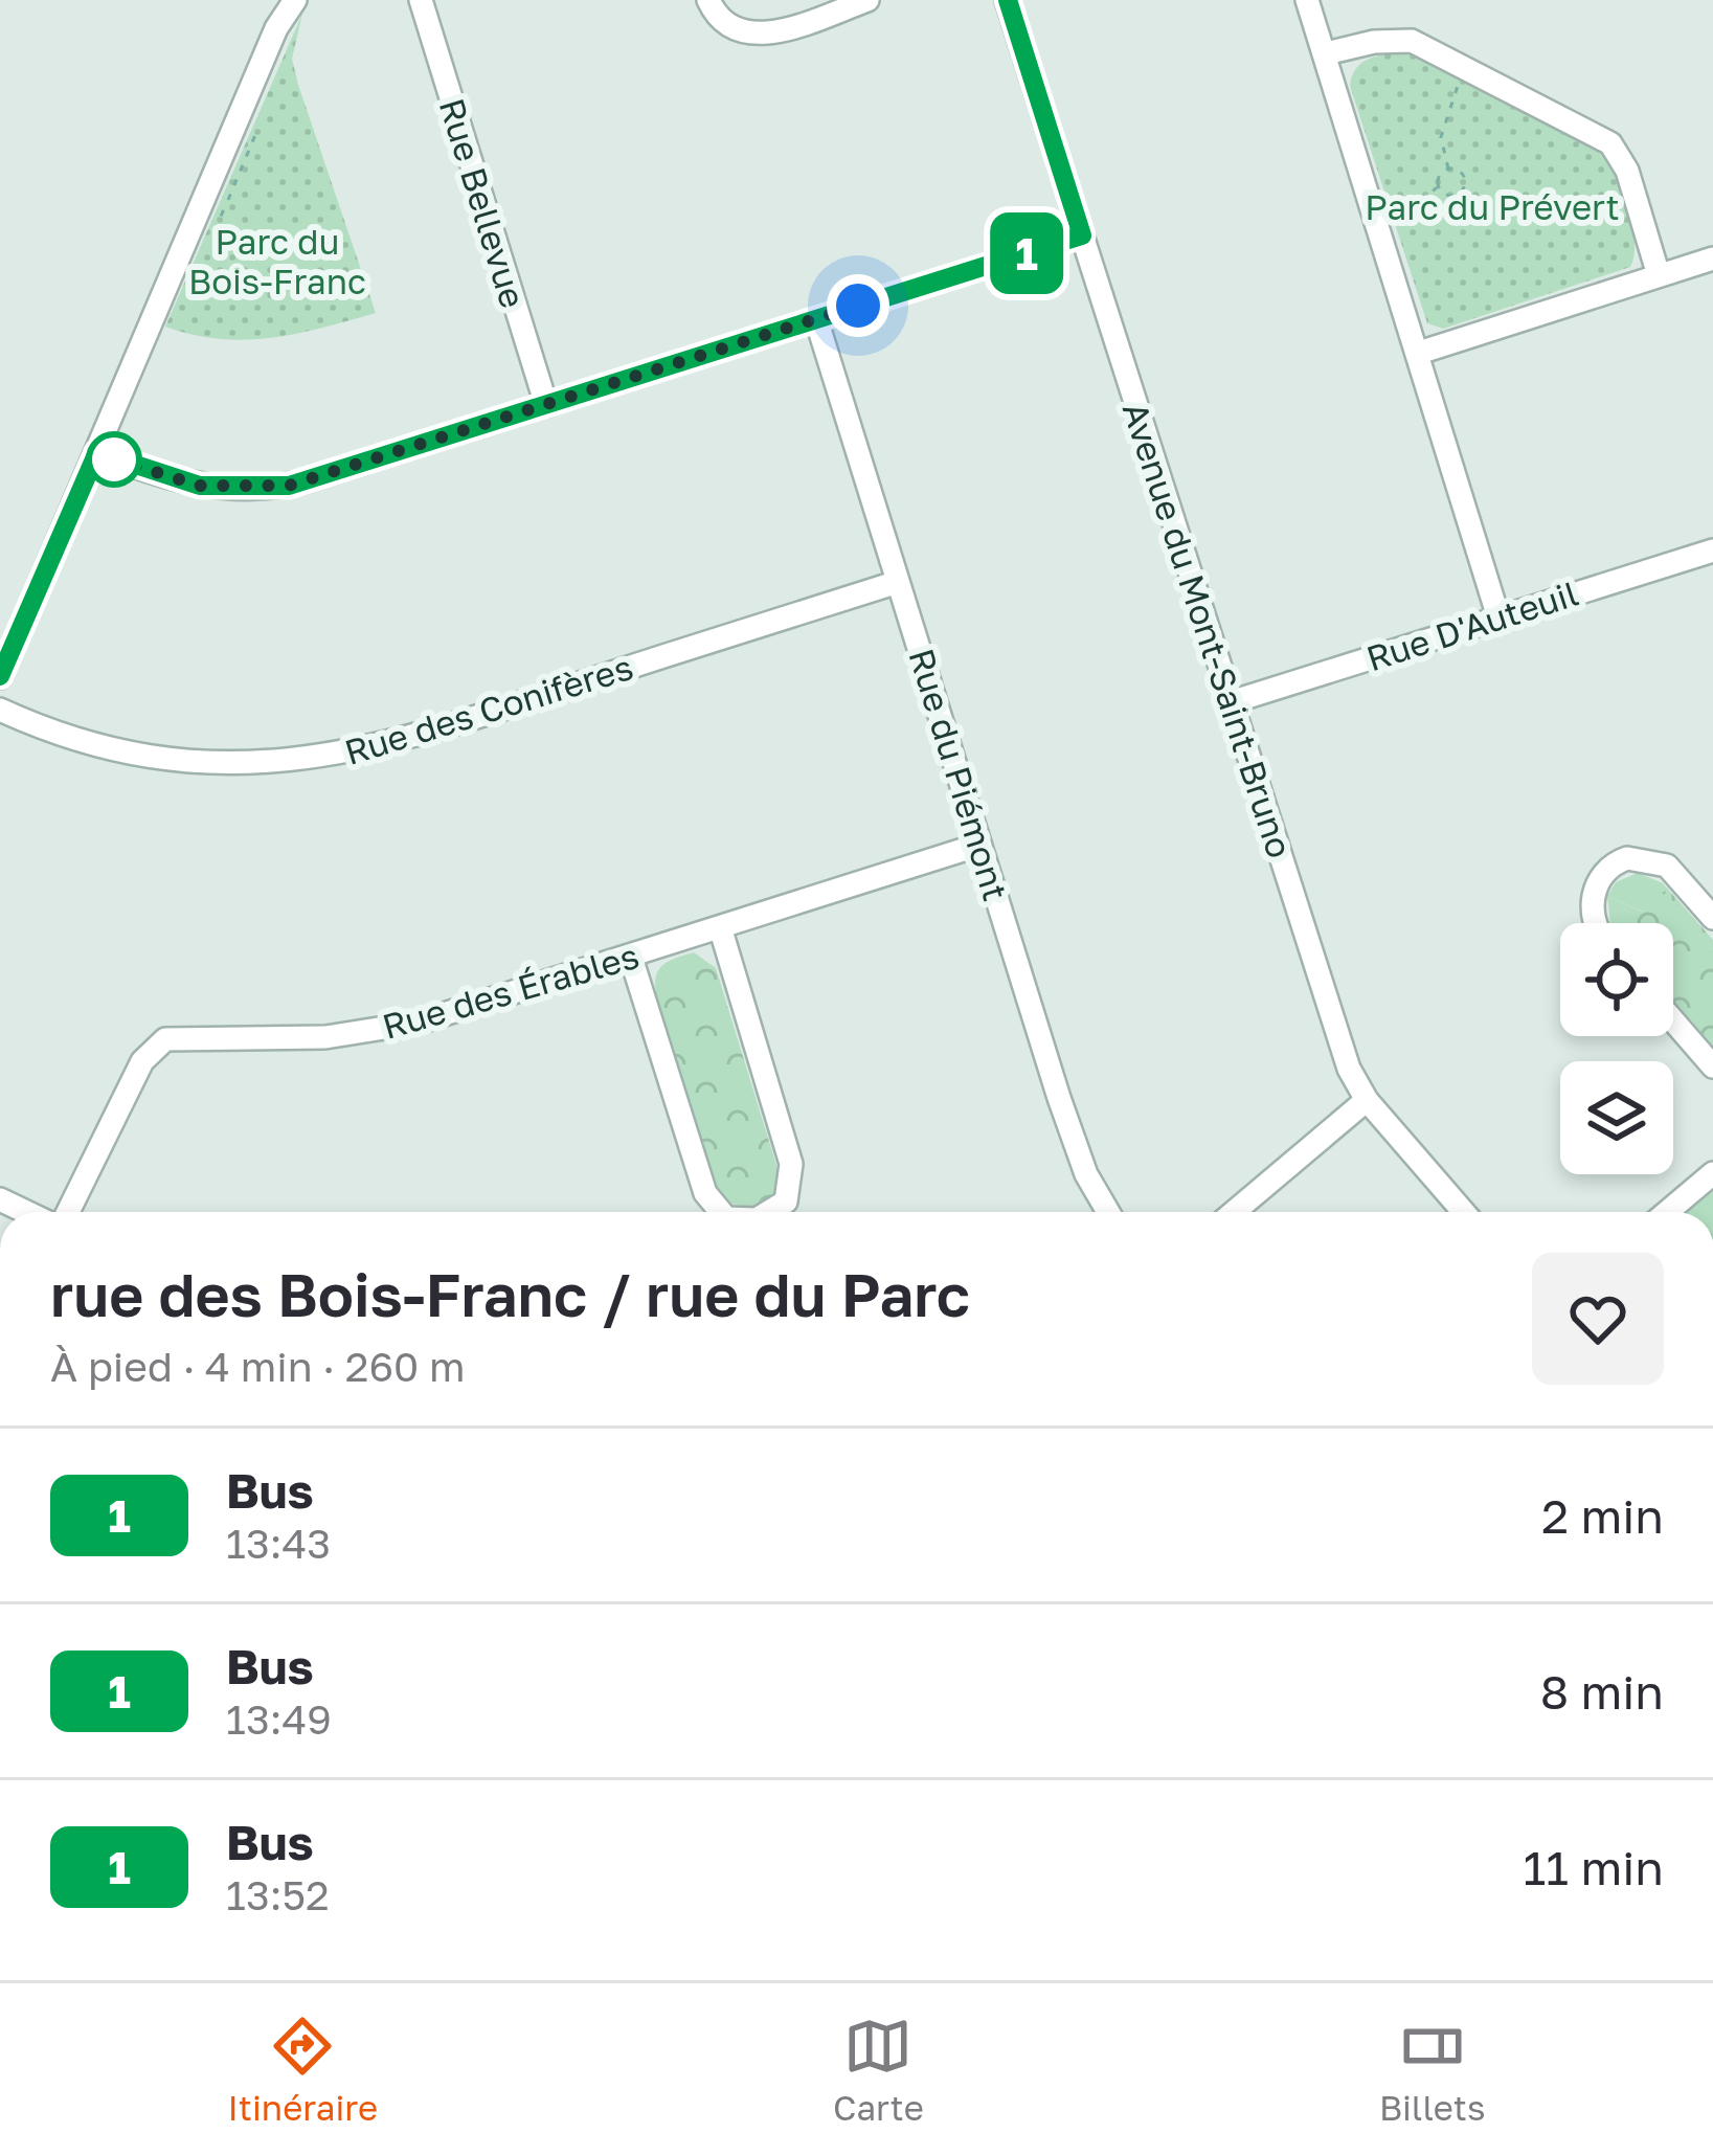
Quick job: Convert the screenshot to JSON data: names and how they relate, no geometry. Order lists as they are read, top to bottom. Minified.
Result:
{"streets":{"street":["Rue Bellevue","Rue D'Auteuil","Avenue du Mont-Saint-Bruno","Rue des Conifères","Rue du Piémont","Rue des Érables"]},"crossings":[["Rue D'Auteuil","Avenue du Mont-Saint-Bruno"],["Rue des Conifères","Rue du Piémont"],["Rue du Piémont","Rue des Érables"]],"parks":["Parc du Prévert","Parc du Bois-Franc"],"lines":["bus line 1"],"page":{"on_map":"1","heading":["rue des Bois-Franc / rue du Parc","À pied · 4 min · 260 m"],"list":[{"mark":"1","name":"Bus","note":"13:43","value":"2 min"},{"mark":"1","name":"Bus","note":"13:49","value":"8 min"},{"mark":"1","name":"Bus","note":"13:52","value":"11 min"}],"tabs":["Itinéraire","Carte","Billets"]}}
